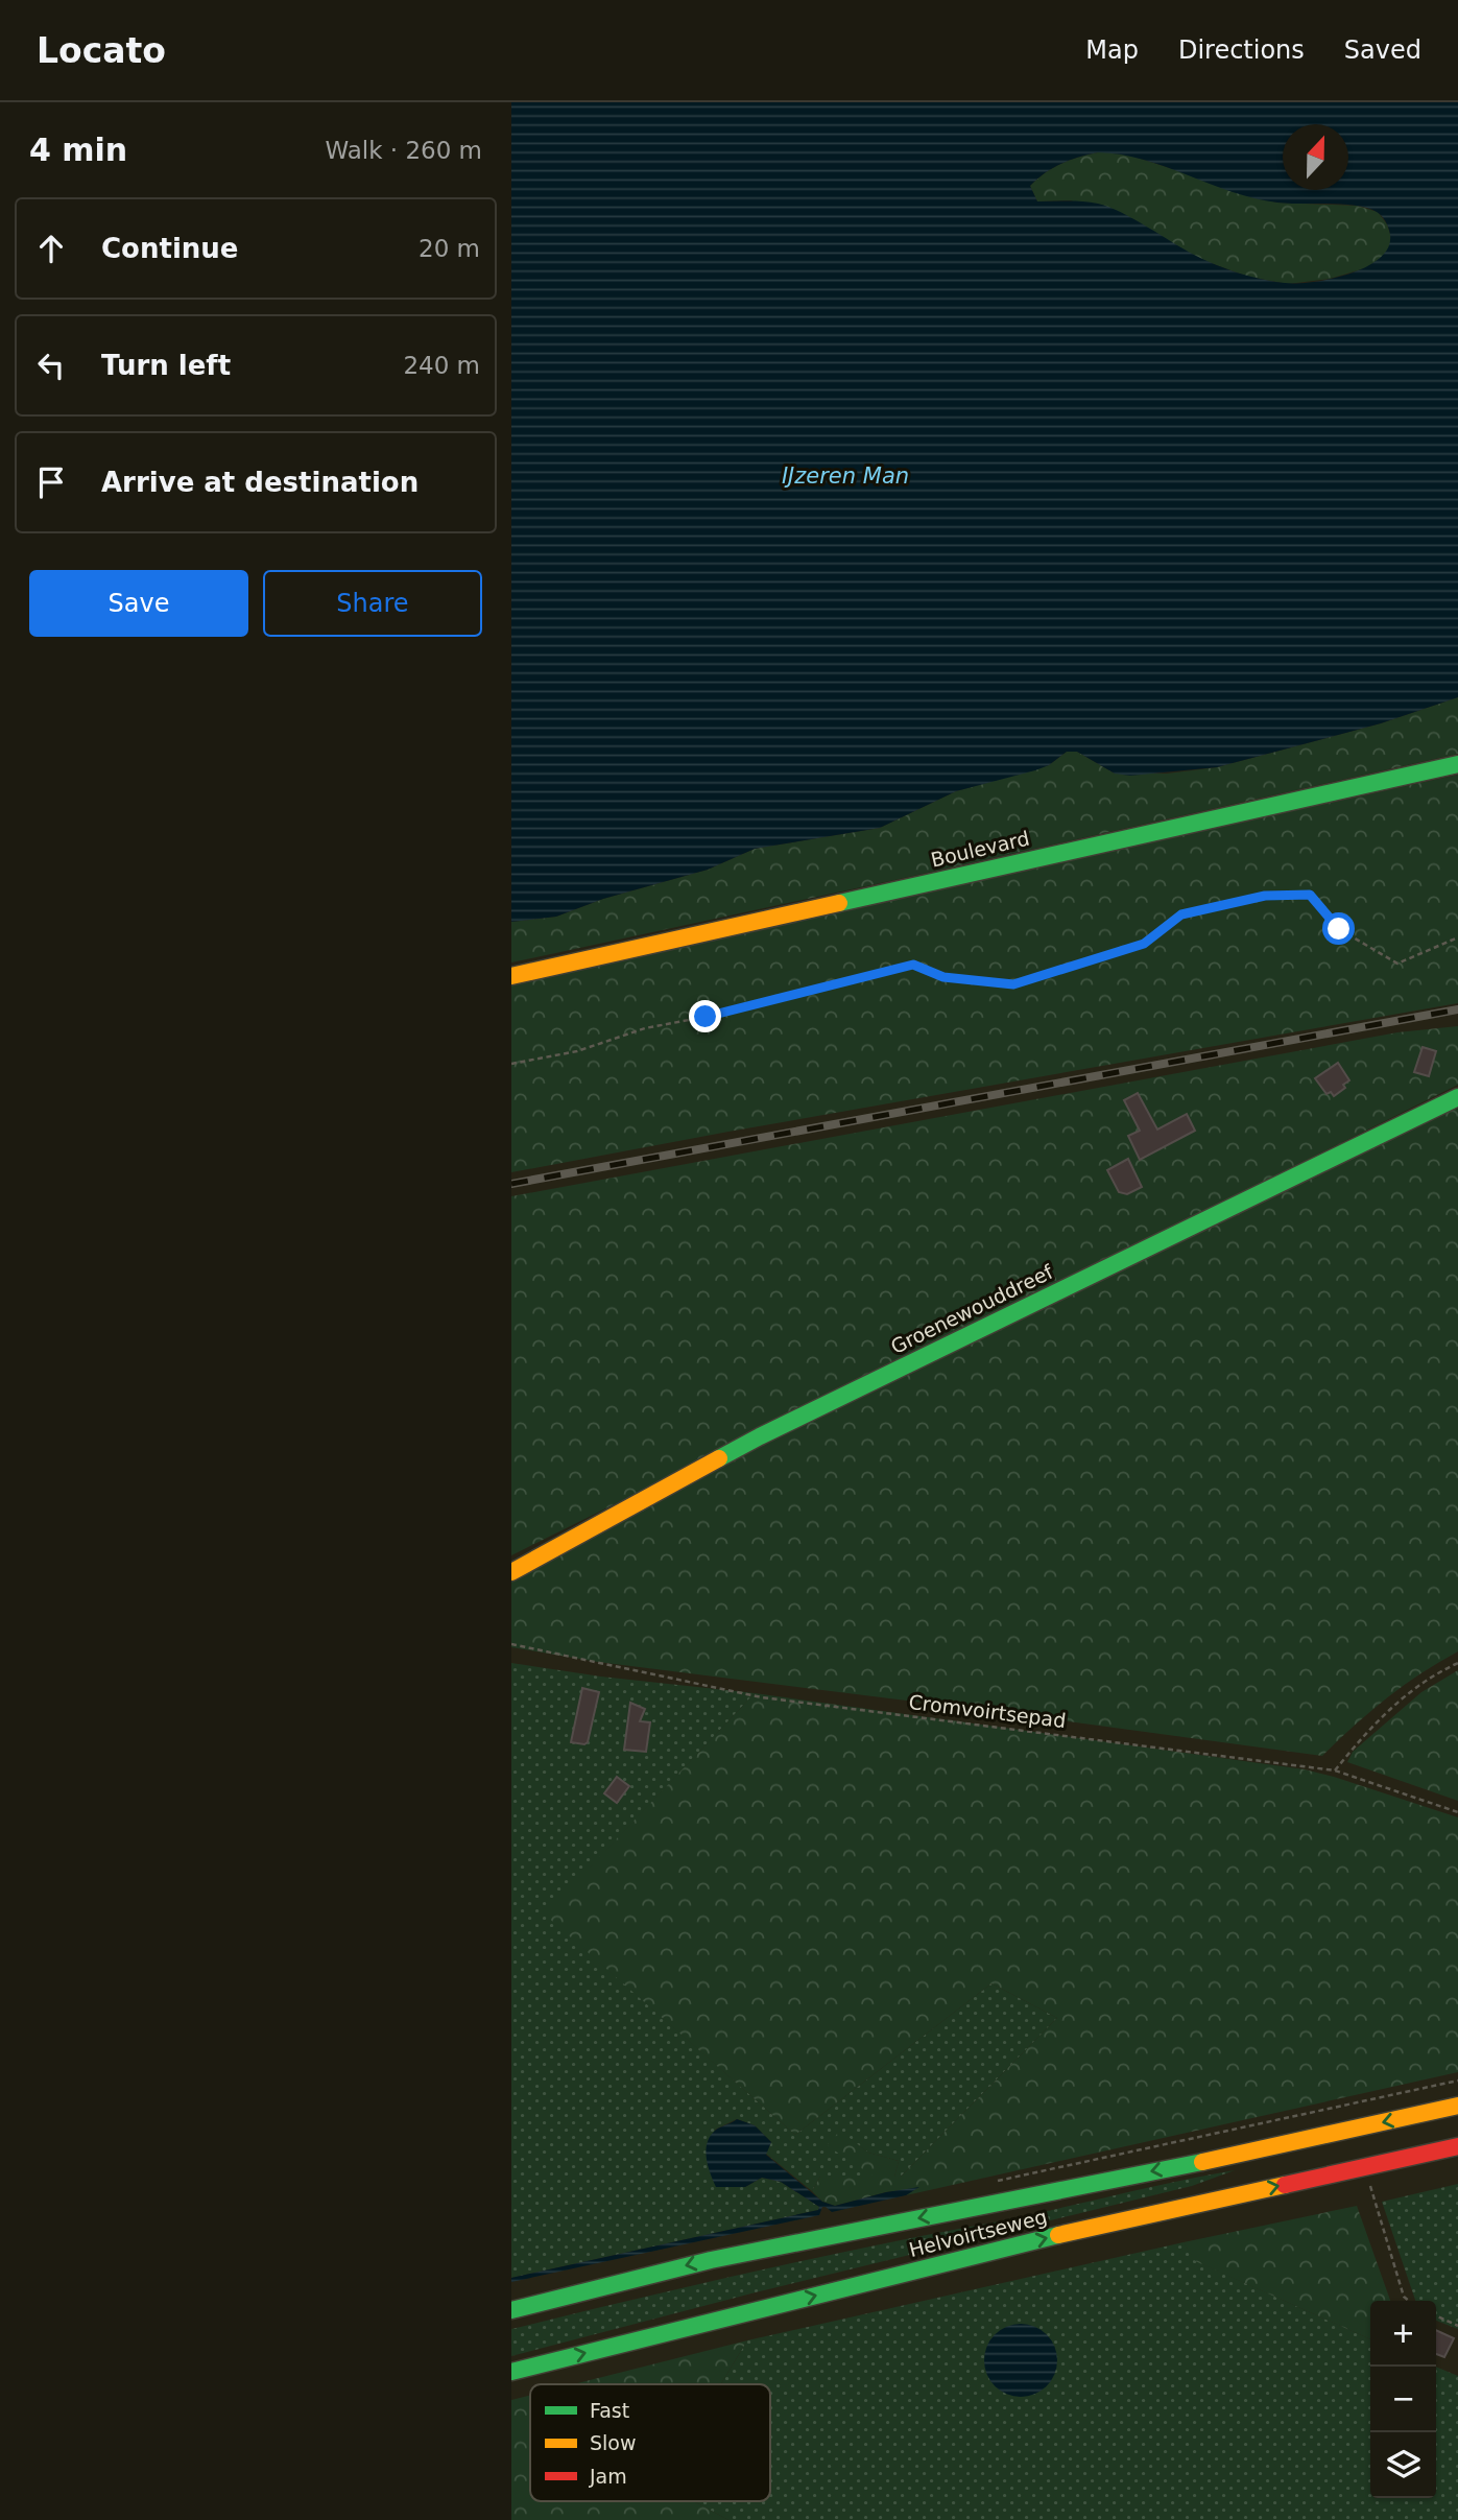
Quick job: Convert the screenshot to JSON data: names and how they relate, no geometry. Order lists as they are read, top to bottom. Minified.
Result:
{"streets":{"street":["Boulevard","Groenewouddreef","Helvoirtseweg"],"path":["Cromvoirtsepad"]},"water":["IJzeren Man"],"legend":["Fast","Slow","Jam"],"north":"top","page":{"header":"Locato","nav":["Map","Directions","Saved"],"heading":["4 min","Walk · 260 m"],"list":[["Continue","20 m"],["Turn left","240 m"],"Arrive at destination"],"buttons":["Save","Share"],"map_buttons":["+","−"]}}
